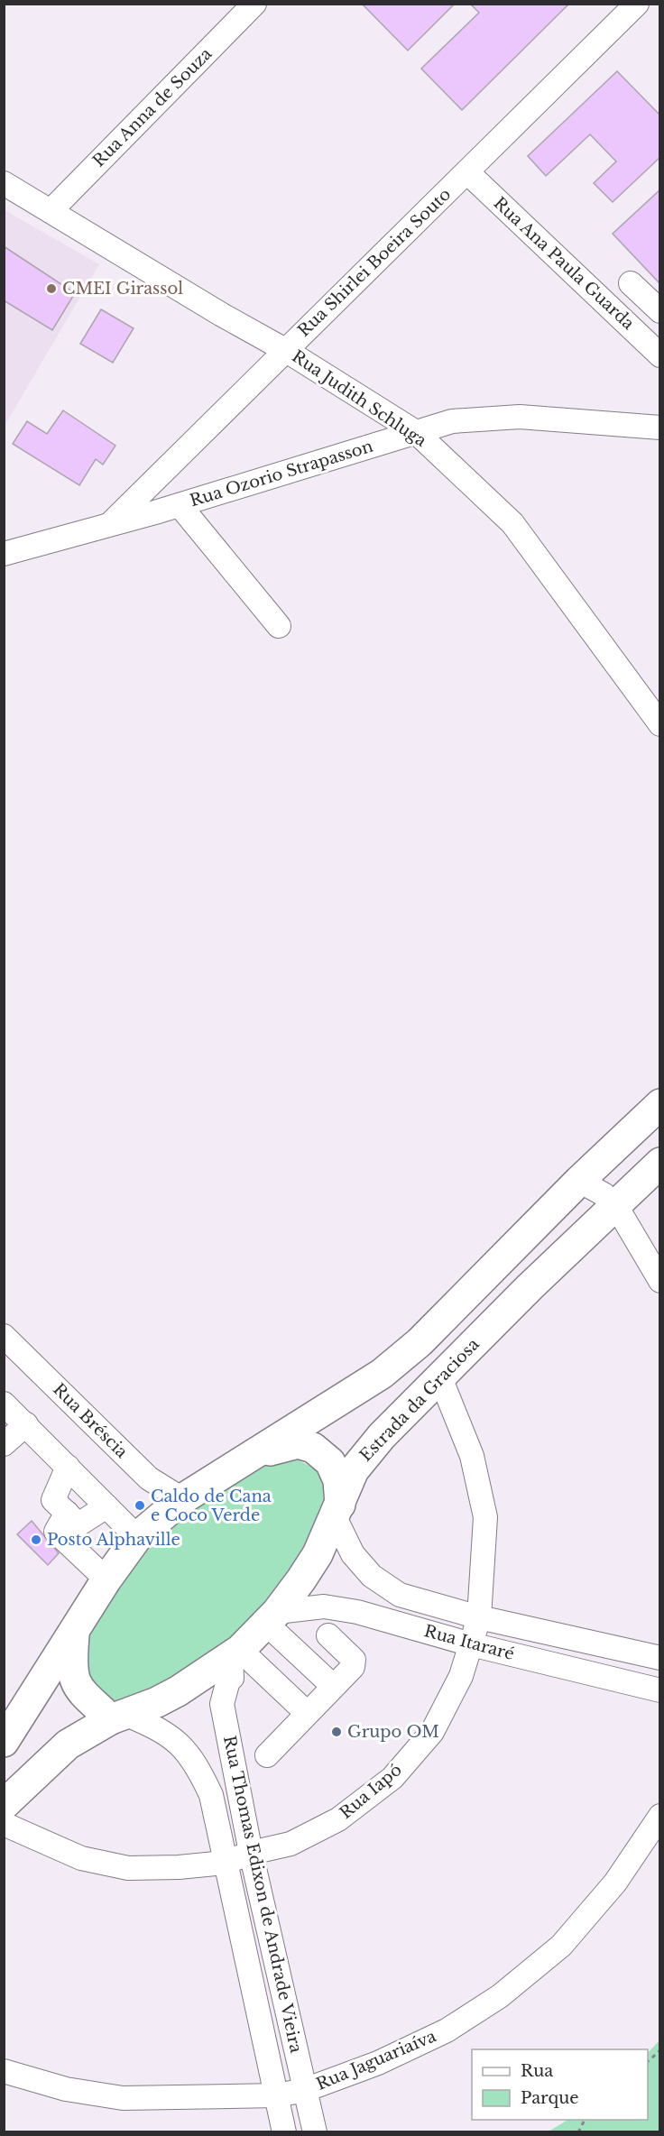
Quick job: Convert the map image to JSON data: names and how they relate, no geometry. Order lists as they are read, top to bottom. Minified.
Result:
{"streets":{"main road":["Estrada da Graciosa"],"street":["Rua Anna de Souza","Rua Shirlei Boeira Souto","Rua Ana Paula Guarda","Rua Judith Schluga","Rua Ozorio Strapasson","Rua Bréscia","Rua Itararé","Rua Iapó","Rua Thomas Edixon de Andrade Vieira","Rua Jaguariaíva"]},"crossings":[["Rua Anna de Souza","Rua Judith Schluga"],["Rua Shirlei Boeira Souto","Rua Ana Paula Guarda"],["Rua Shirlei Boeira Souto","Rua Judith Schluga"],["Rua Shirlei Boeira Souto","Rua Ozorio Strapasson"],["Rua Judith Schluga","Rua Ozorio Strapasson"],["Estrada da Graciosa","Rua Itararé"],["Estrada da Graciosa","Rua Iapó"],["Estrada da Graciosa","Rua Thomas Edixon de Andrade Vieira"],["Rua Itararé","Rua Iapó"],["Rua Iapó","Rua Thomas Edixon de Andrade Vieira"],["Rua Thomas Edixon de Andrade Vieira","Rua Jaguariaíva"]],"places":["CMEI Girassol","Caldo de Cana e Coco Verde","Posto Alphaville","Grupo OM"],"legend":["Rua","Parque"]}
